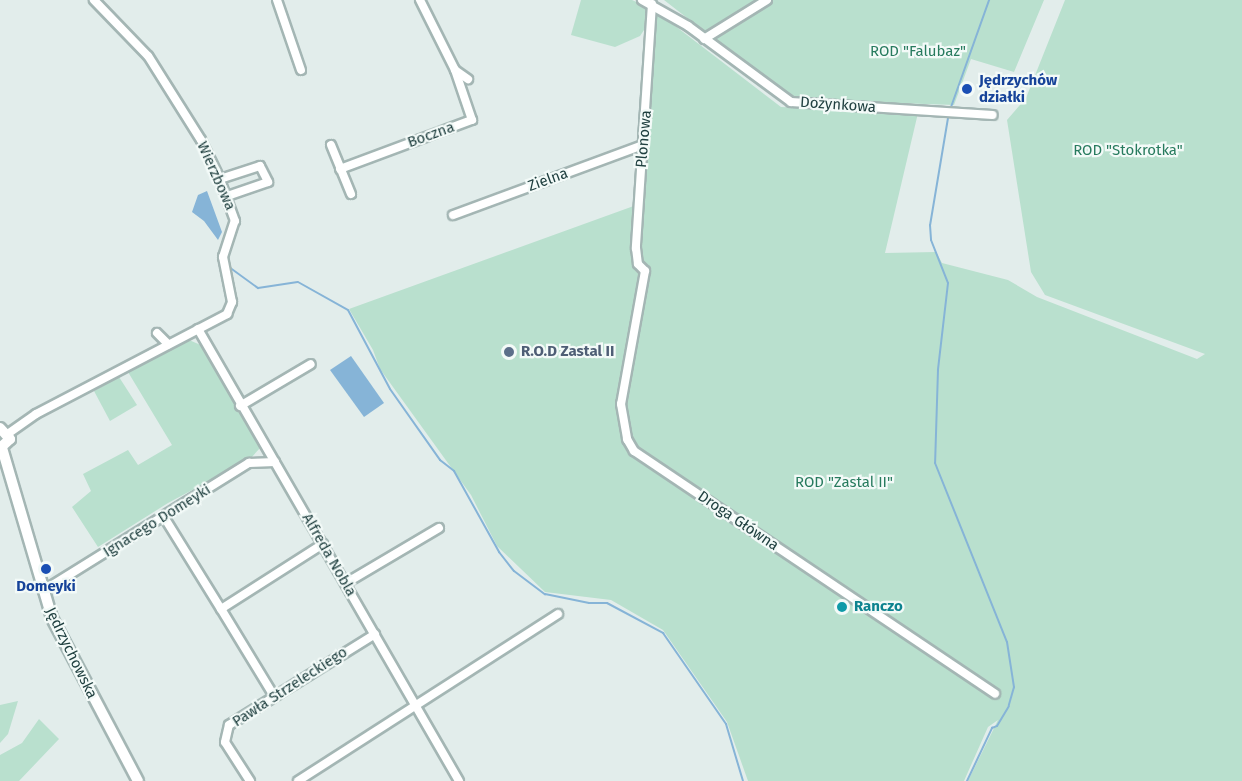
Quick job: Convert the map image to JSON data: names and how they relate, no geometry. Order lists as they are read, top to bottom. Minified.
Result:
{"streets":{"main road":["Jędrzychowska"],"street":["Dożynkowa","Boczna","Plonowa","Wierzbowa","Zielna","Ignacego Domeyki","Droga Główna","Alfreda Nobla","Pawła Strzeleckiego"]},"crossings":[["Dożynkowa","Plonowa"],["Plonowa","Zielna"],["Plonowa","Droga Główna"],["Wierzbowa","Alfreda Nobla"],["Ignacego Domeyki","Alfreda Nobla"],["Ignacego Domeyki","Jędrzychowska"],["Alfreda Nobla","Pawła Strzeleckiego"]],"parks":["ROD \"Falubaz\"","ROD \"Stokrotka\"","ROD \"Zastal II\""],"places":["Jędrzychów działki","R.O.D Zastal II","Domeyki","Ranczo"]}
